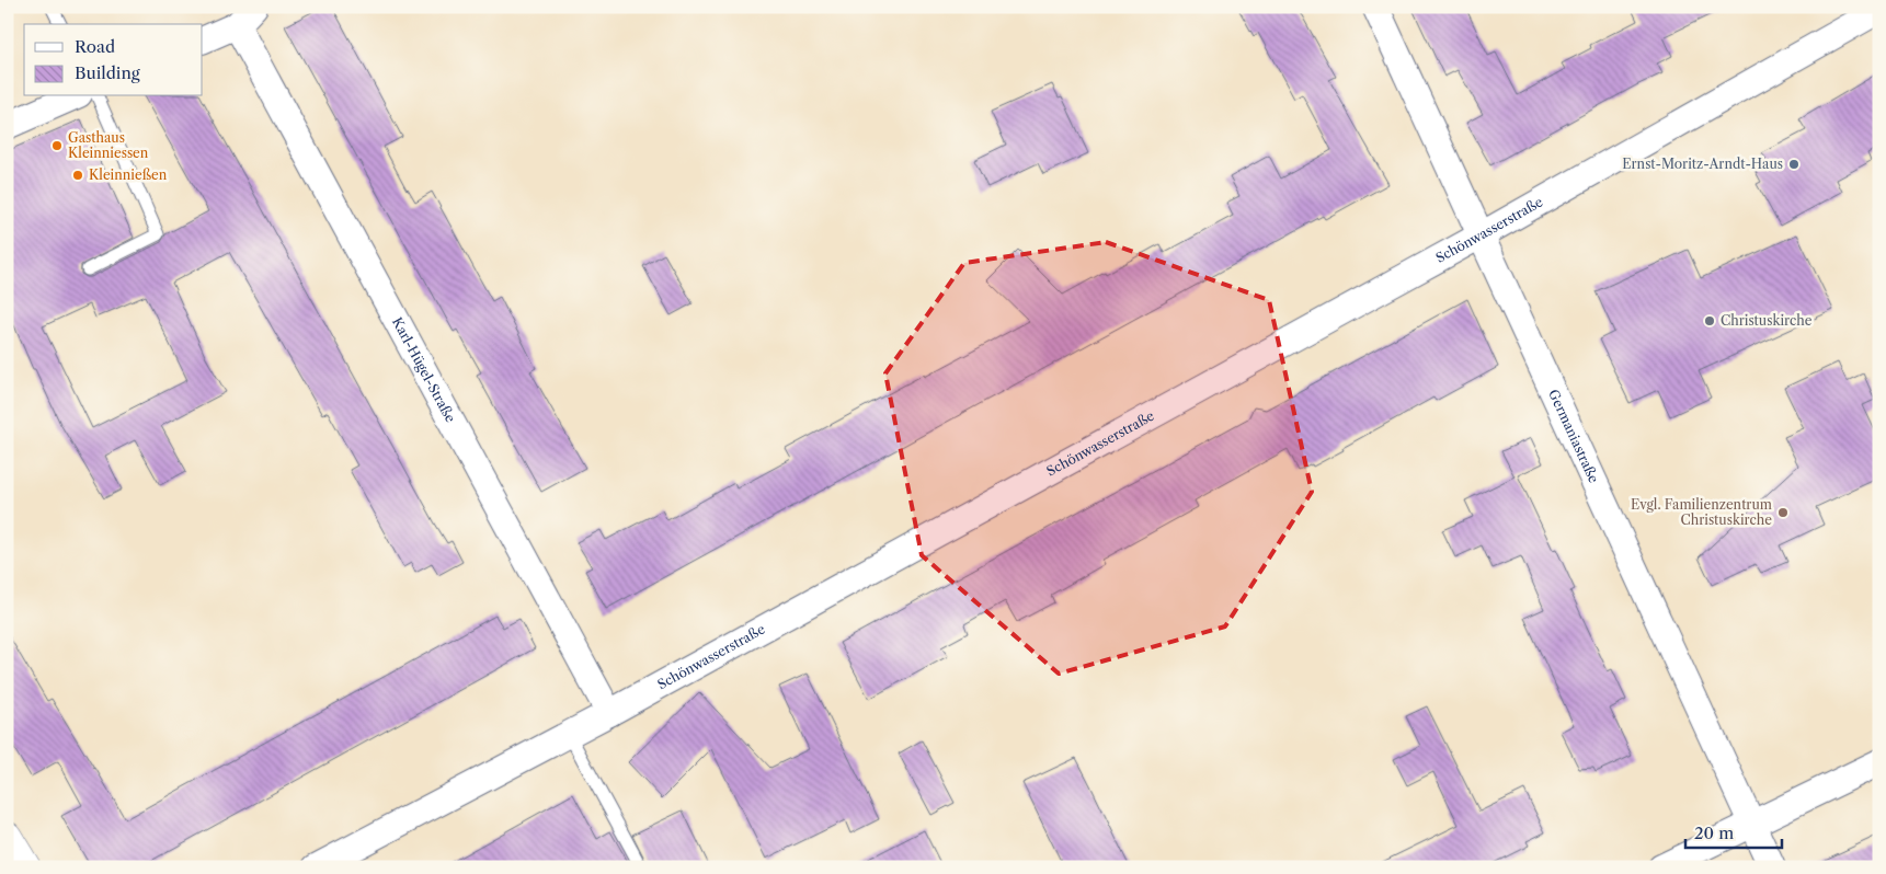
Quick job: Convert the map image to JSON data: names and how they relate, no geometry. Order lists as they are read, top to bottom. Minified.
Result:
{"streets":{"street":["Schönwasserstraße","Karl-Hügel-Straße","Germaniastraße"]},"crossings":[["Schönwasserstraße","Karl-Hügel-Straße"],["Schönwasserstraße","Germaniastraße"]],"places":["Gasthaus Kleinniessen","Ernst-Moritz-Arndt-Haus","Kleinnießen","Christuskirche","Evgl. Familienzentrum Christuskirche"],"legend":["Road","Building"],"scale_bar":"20 m"}
